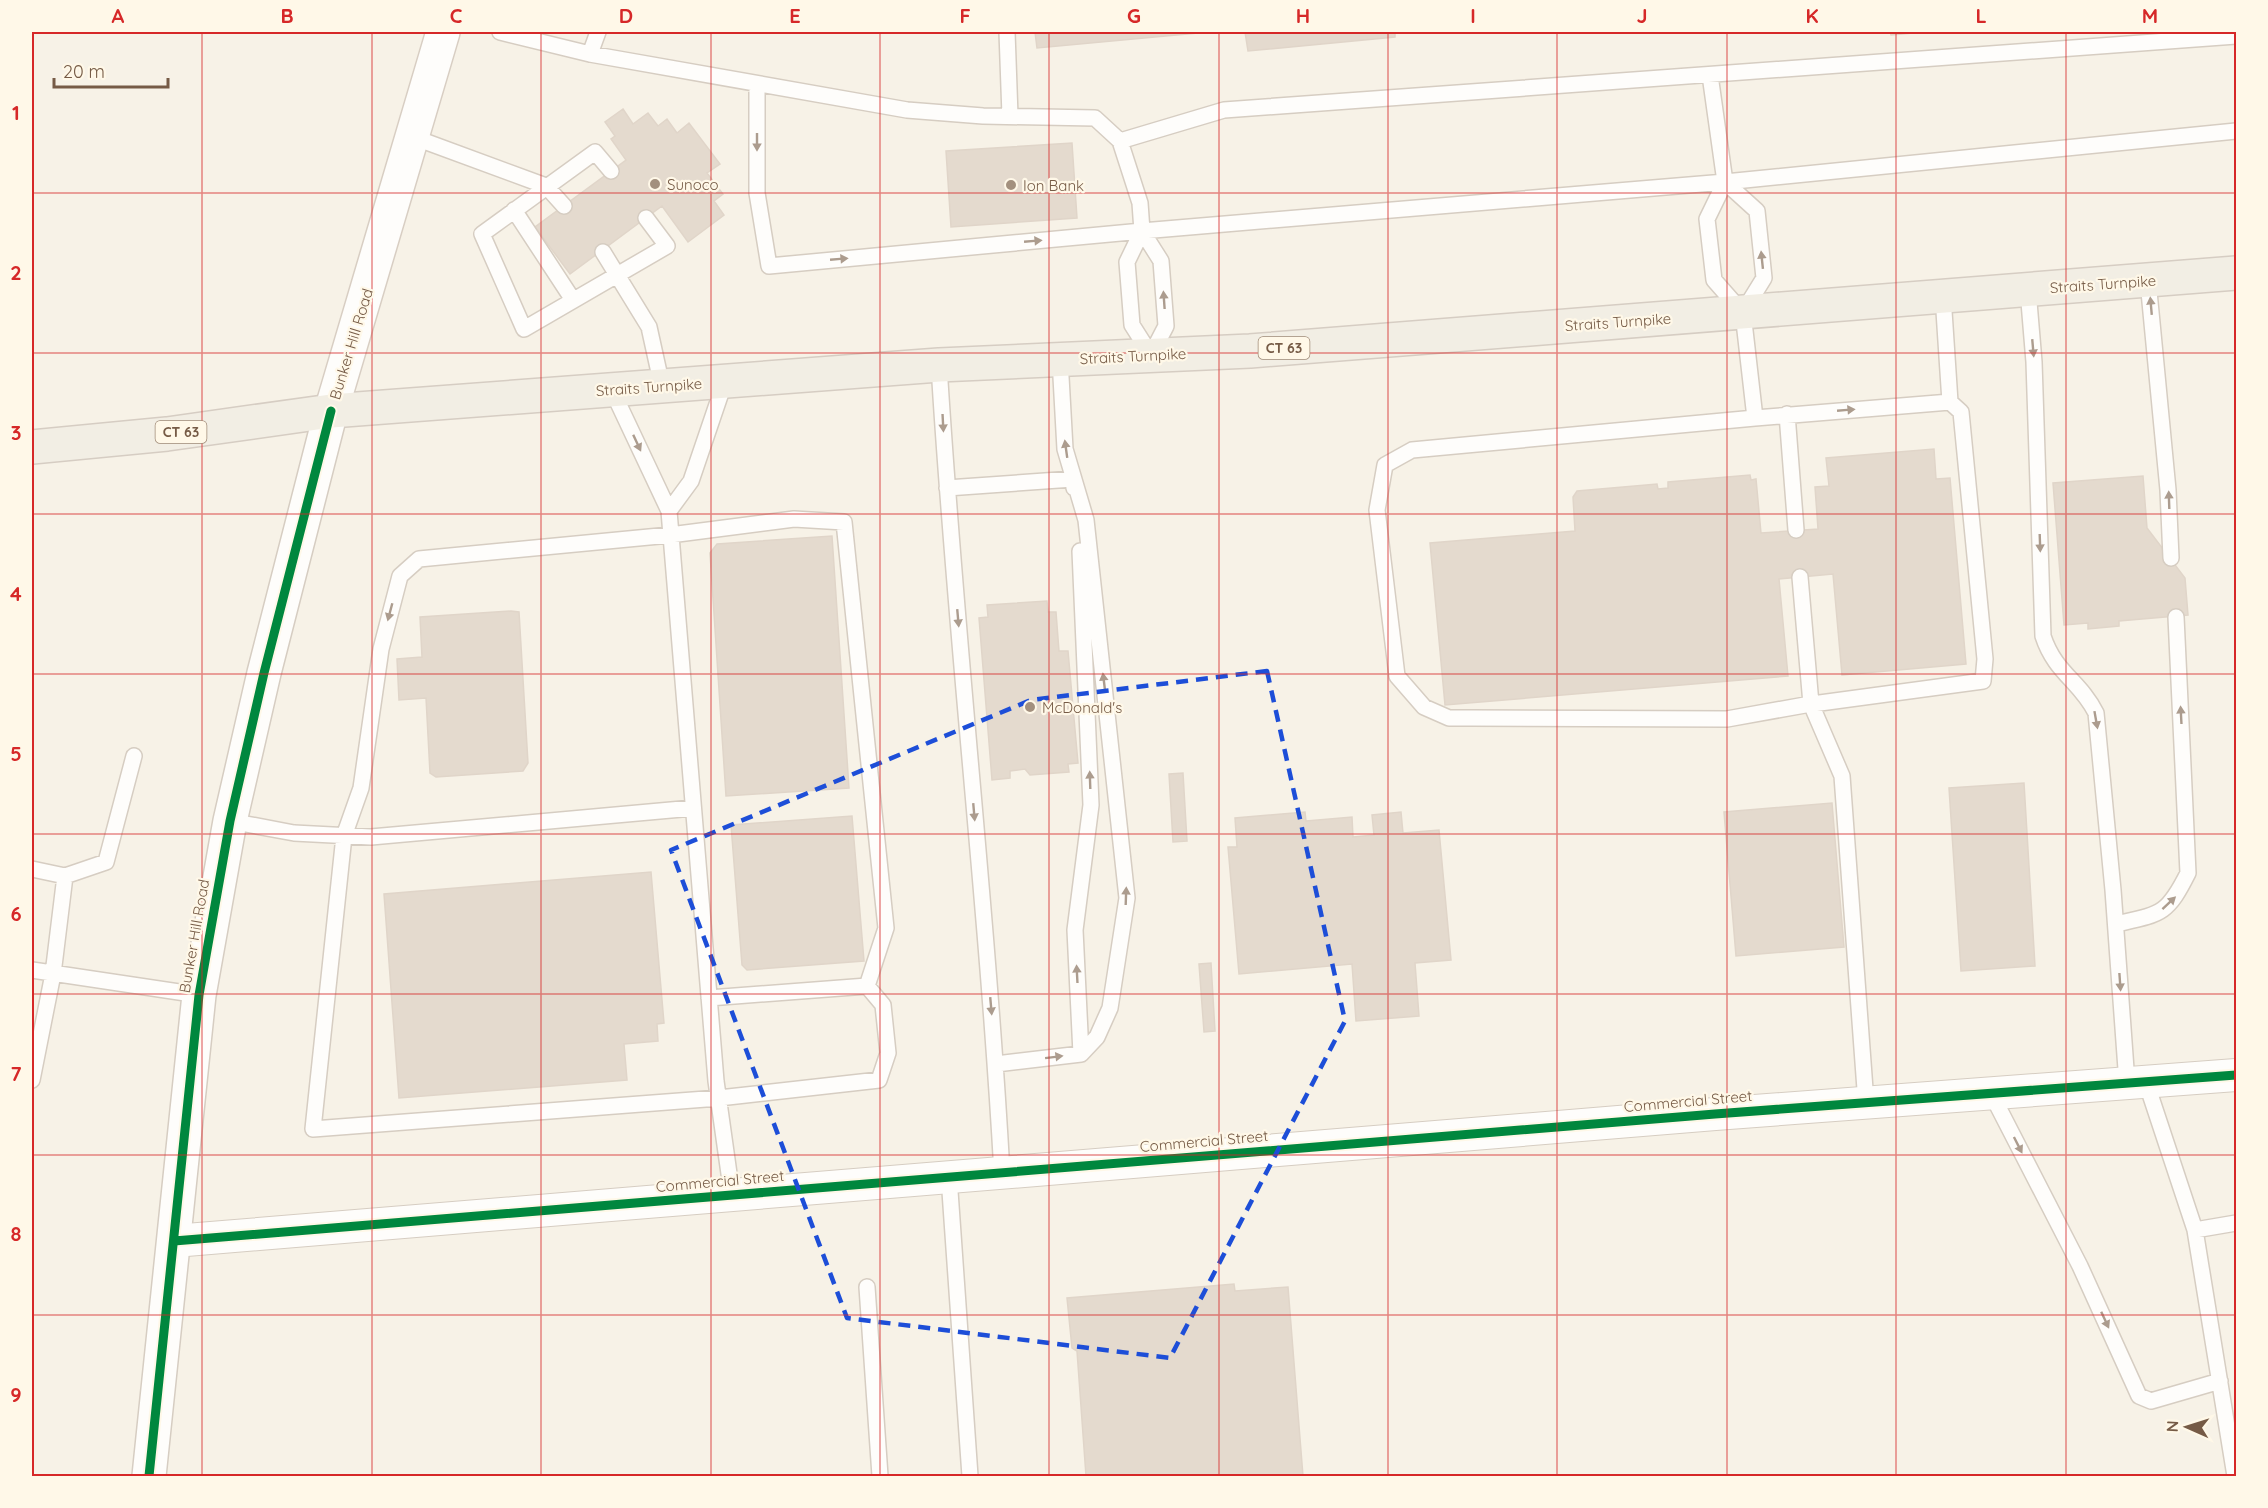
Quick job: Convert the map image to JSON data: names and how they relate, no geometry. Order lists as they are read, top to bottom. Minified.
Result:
{"streets":{"main road":["Straits Turnpike","CT 63"],"street":["Bunker Hill Road","Commercial Street"]},"crossings":[["Straits Turnpike","Bunker Hill Road"],["Bunker Hill Road","Commercial Street"]],"places":["Sunoco","Ion Bank","McDonald's"],"scale_bar":"20 m","north":"left","grid":{"columns":["A","B","C","D","E","F","G","H","I","J","K","L","M"],"rows":["1","2","3","4","5","6","7","8","9"]}}
